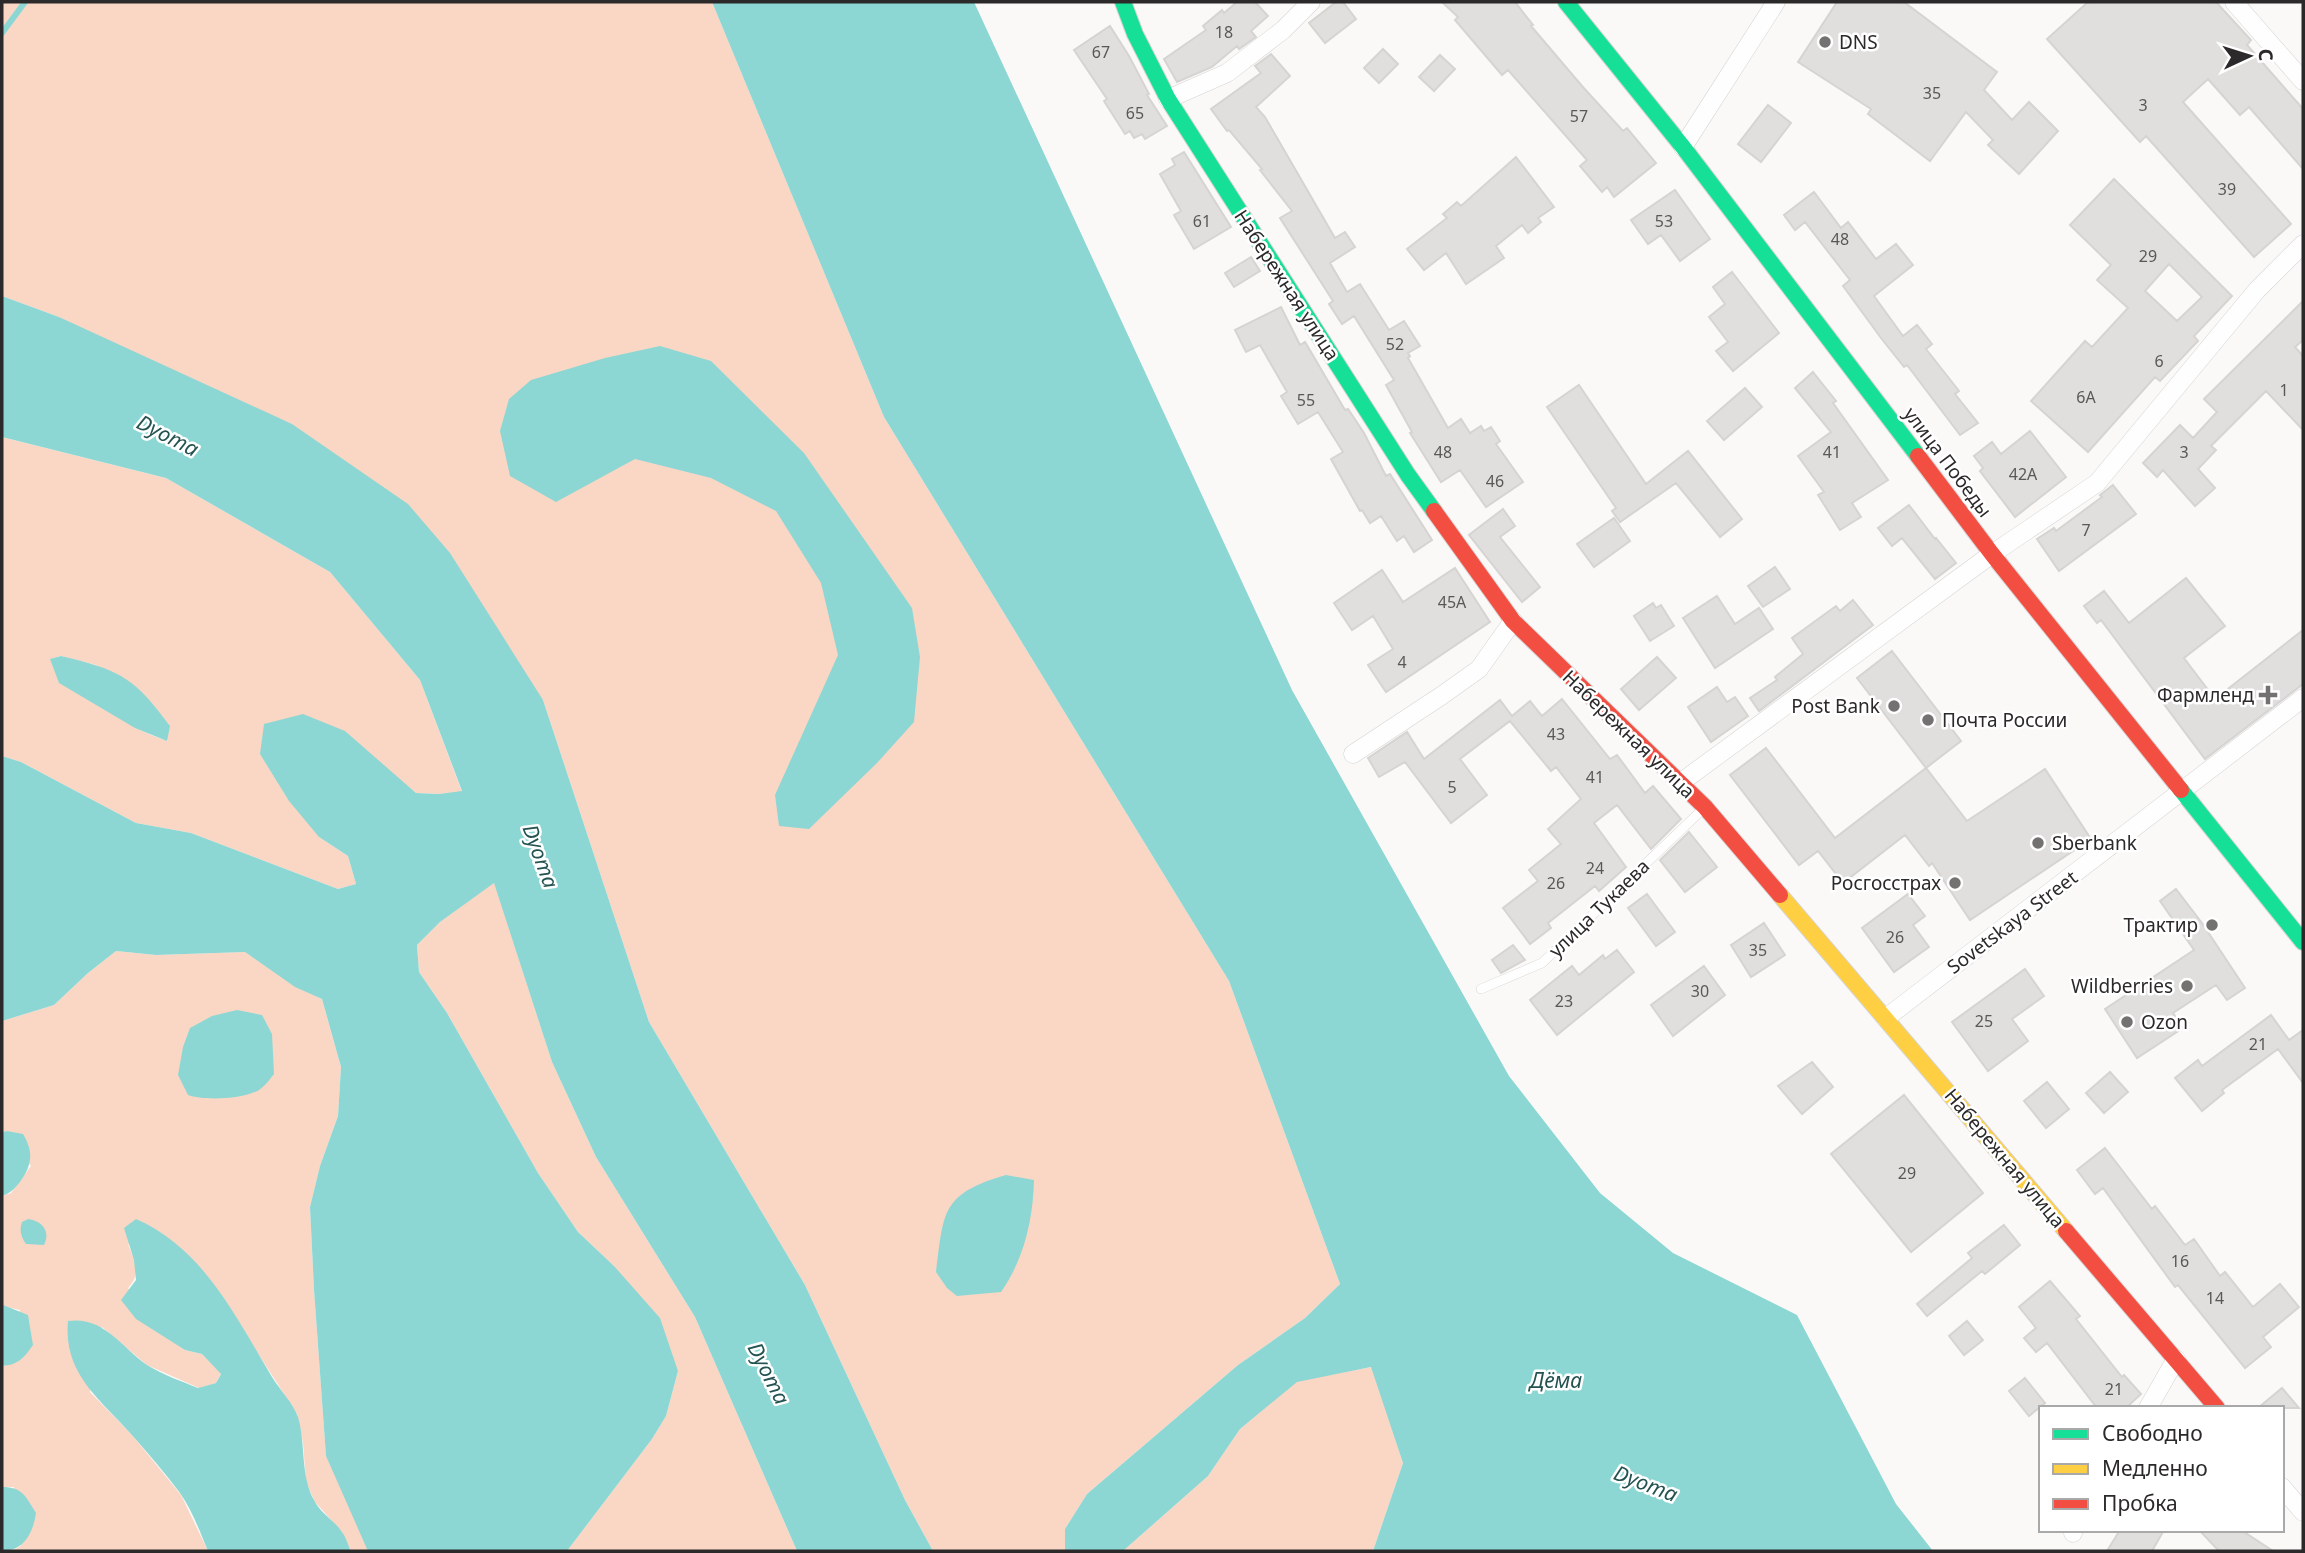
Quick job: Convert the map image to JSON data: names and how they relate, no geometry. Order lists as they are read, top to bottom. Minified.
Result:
{"streets":{"street":["Набережная улица","улица Победы","Sovetskaya Street"],"lane":["улица Тукаева"]},"crossings":[["Набережная улица","улица Тукаева"],["Набережная улица","Sovetskaya Street"],["улица Победы","Sovetskaya Street"]],"water":["Dyoma","Дёма"],"places":{"other":["DNS","Post Bank","Почта России","Sberbank","Росгосстрах","Трактир","Wildberries","Ozon"],"health":["Фармленд"]},"house_numbers":["18","67","35","3","65","57","39","61","53","48","29","52","6","1","6А","55","48","41","3","42А","46","7","45А","4","43","41","5","24","26","26","35","30","23","25","21","29","16","14","21"],"legend":["Свободно","Медленно","Пробка"],"north":"right"}
